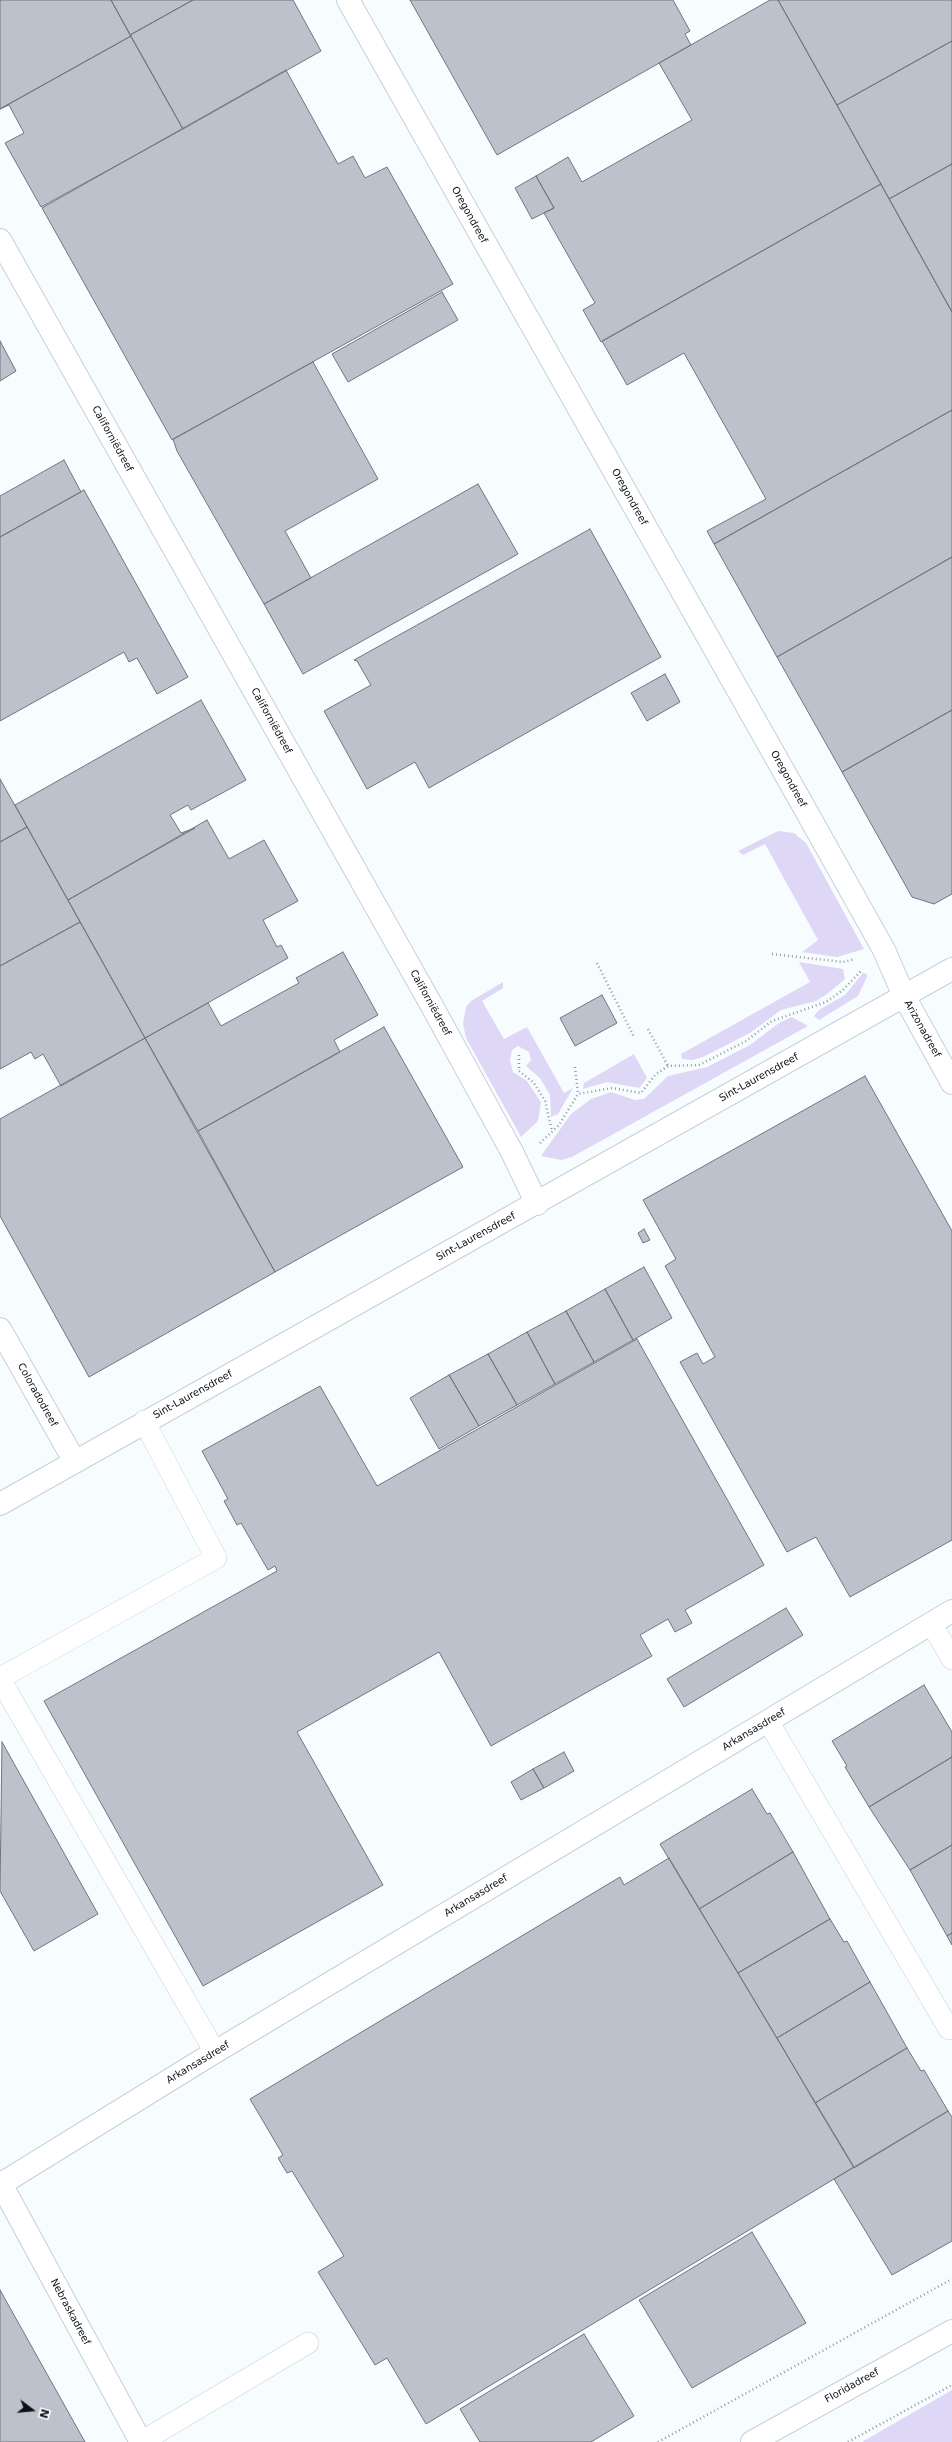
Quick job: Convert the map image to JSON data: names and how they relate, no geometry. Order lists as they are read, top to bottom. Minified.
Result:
{"streets":{"street":["Oregondreef","Californiëdreef","Arizonadreef","Sint-Laurensdreef","Coloradodreef","Arkansasdreef","Nebraskadreef","Floridadreef"]},"crossings":[["Oregondreef","Arizonadreef"],["Oregondreef","Sint-Laurensdreef"],["Californiëdreef","Sint-Laurensdreef"],["Arizonadreef","Sint-Laurensdreef"],["Sint-Laurensdreef","Coloradodreef"],["Arkansasdreef","Nebraskadreef"]],"north":"right"}
